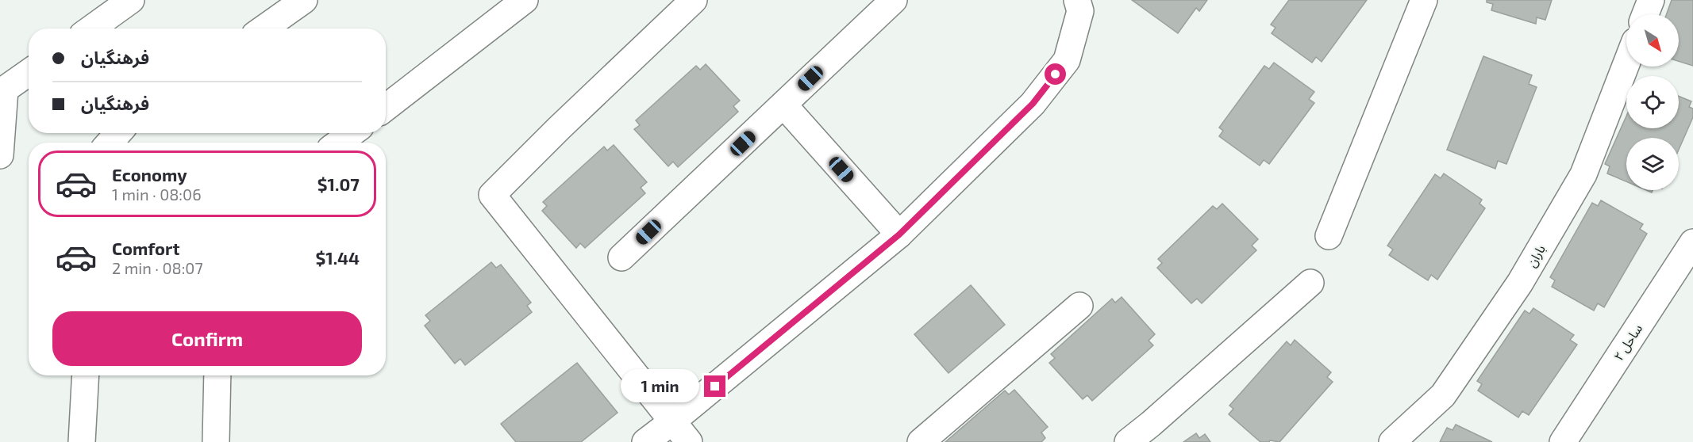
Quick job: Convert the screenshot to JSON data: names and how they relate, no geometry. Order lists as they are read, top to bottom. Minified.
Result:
{"streets":{"street":["باران","ساحل ۲"]},"north":"bottom right","page":{"banner":["فرهنگیان","فرهنگیان"],"list":[{"name":"Economy","note":"1 min · 08:06","value":"$1.07"},{"name":"Comfort","note":"2 min · 08:07","value":"$1.44"}],"buttons":"Confirm","bubble":"1 min"}}
